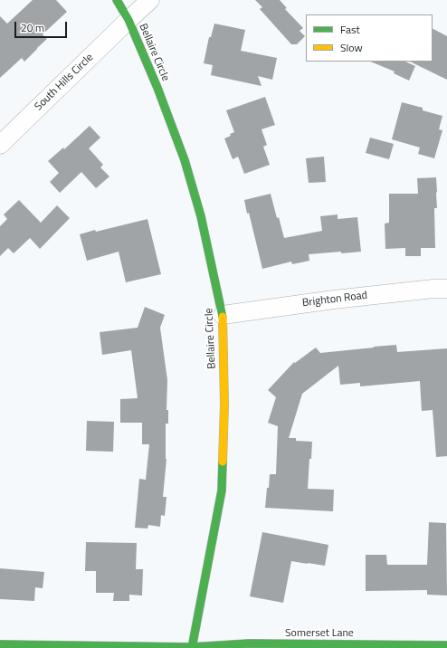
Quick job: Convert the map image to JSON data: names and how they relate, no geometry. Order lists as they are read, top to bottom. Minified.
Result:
{"streets":{"street":["Bellaire Circle","South Hills Circle","Brighton Road","Somerset Lane"]},"crossings":[["Bellaire Circle","South Hills Circle"],["Bellaire Circle","Brighton Road"],["Bellaire Circle","Somerset Lane"]],"legend":["Fast","Slow"],"scale_bar":"20 m"}
